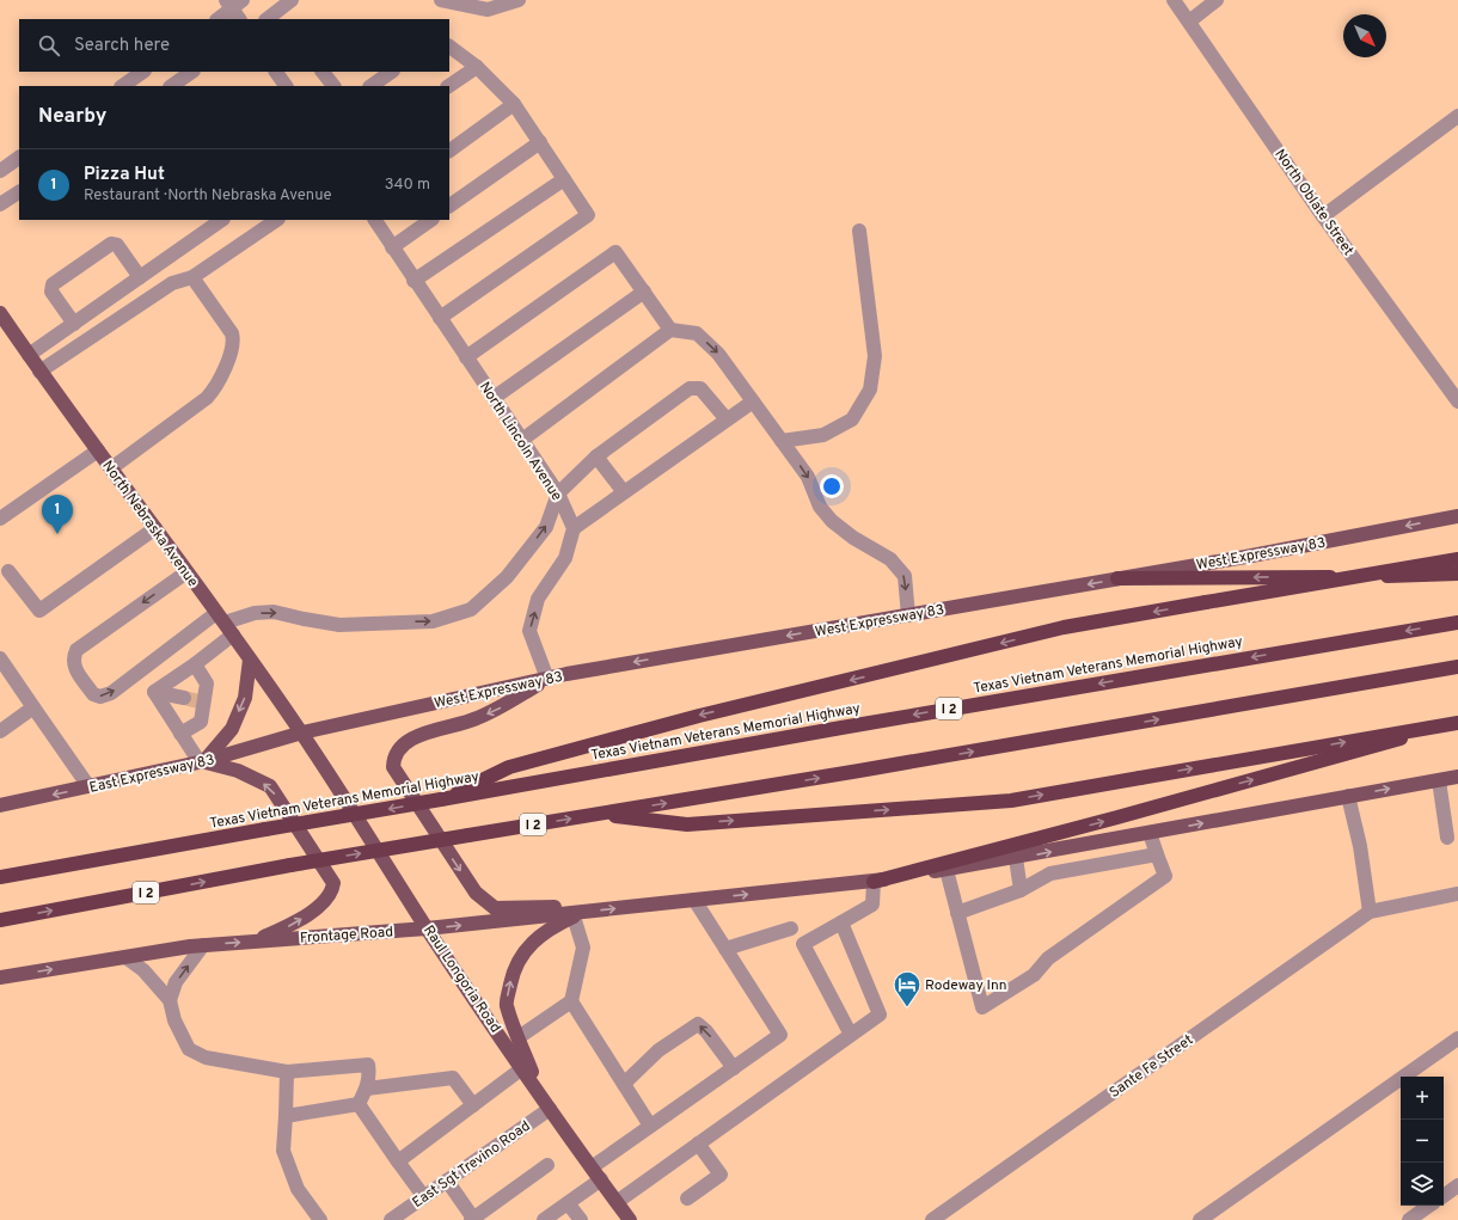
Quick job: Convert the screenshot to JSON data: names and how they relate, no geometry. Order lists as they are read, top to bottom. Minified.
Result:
{"streets":{"highway":["Texas Vietnam Veterans Memorial Highway","I 2"],"main road":["North Nebraska Avenue","West Expressway 83","East Expressway 83","Frontage Road","Raul Longoria Road"],"street":["North Oblate Street","North Lincoln Avenue","Sante Fe Street","East Sgt Trevino Road"]},"crossings":[["North Nebraska Avenue","West Expressway 83"],["North Nebraska Avenue","East Expressway 83"],["North Nebraska Avenue","Raul Longoria Road"],["West Expressway 83","East Expressway 83"],["West Expressway 83","Raul Longoria Road"],["East Expressway 83","Raul Longoria Road"],["Frontage Road","Raul Longoria Road"],["Raul Longoria Road","East Sgt Trevino Road"]],"one_way":["West Expressway 83","Frontage Road"],"places":{"hotel":["Rodeway Inn"]},"north":"bottom right","page":{"search":"Search here","heading":"Nearby","list":[{"mark":"1","name":"Pizza Hut","note":"Restaurant · North Nebraska Avenue","value":"340 m"}],"pins":"1","map_buttons":["+","−"]}}
